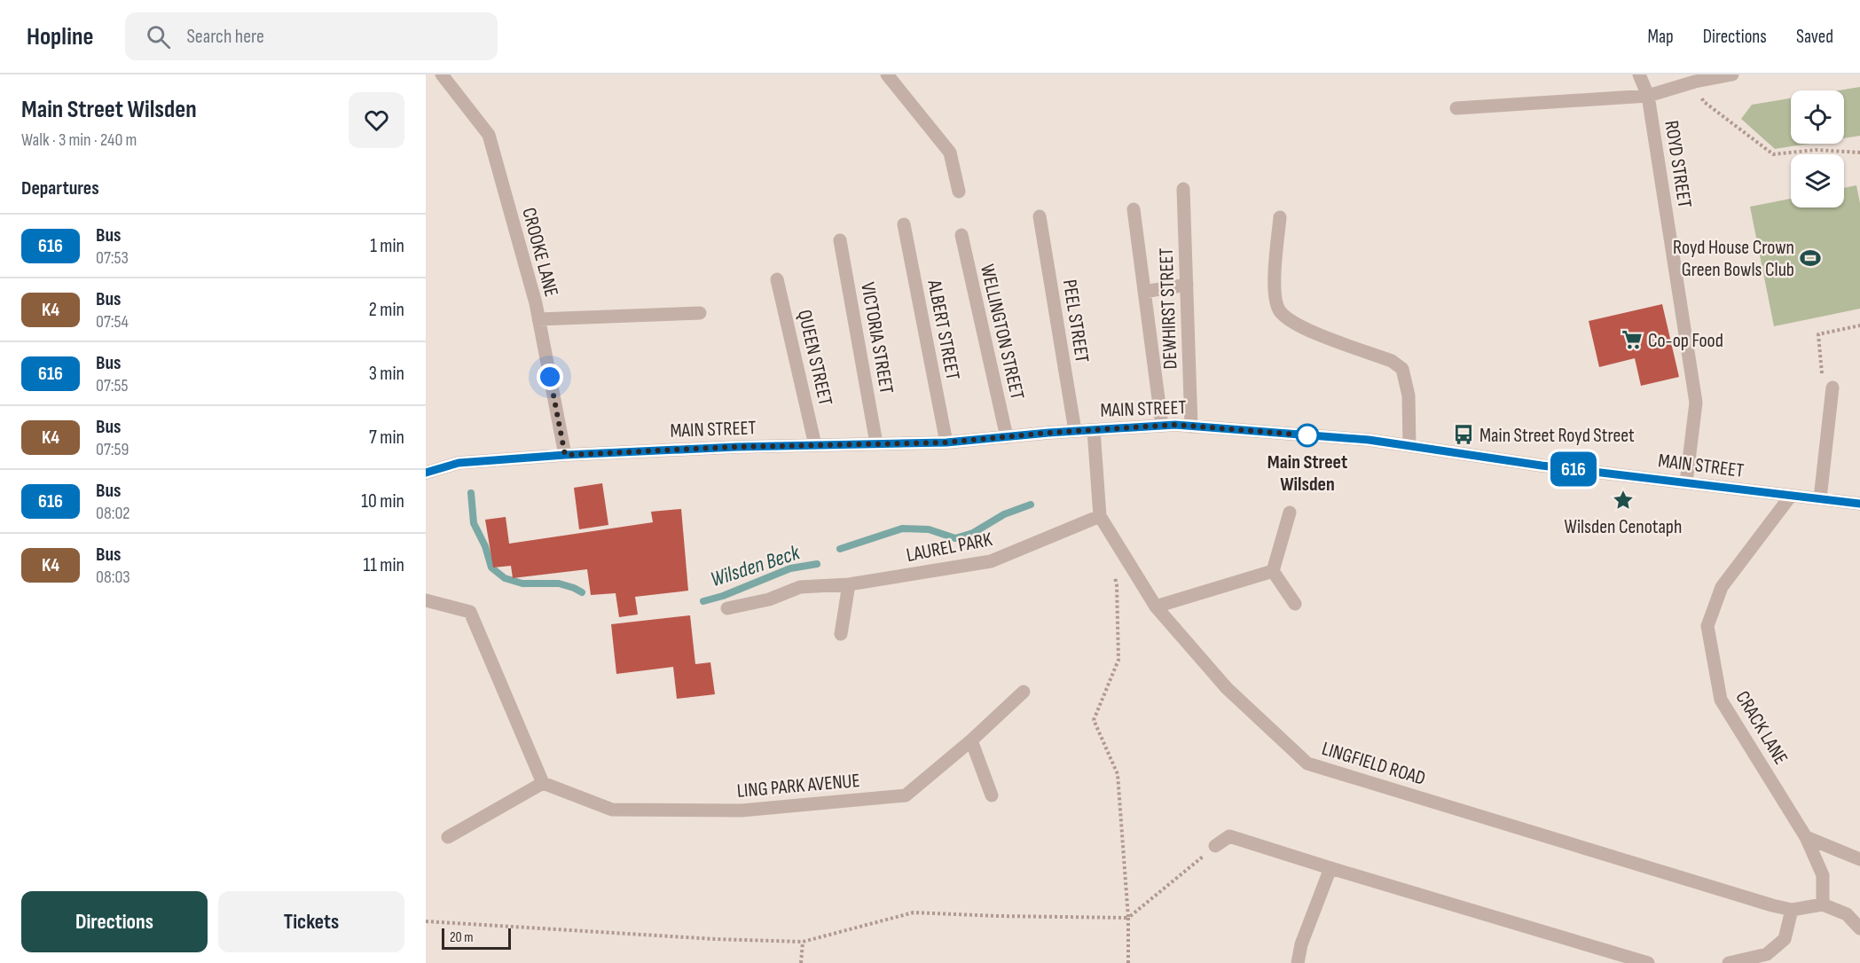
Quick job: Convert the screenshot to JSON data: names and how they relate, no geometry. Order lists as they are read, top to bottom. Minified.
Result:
{"streets":{"street":["ROYD STREET","CROOKE LANE","DEWHIRST STREET","PEEL STREET","ALBERT STREET","WELLINGTON STREET","VICTORIA STREET","QUEEN STREET","MAIN STREET","LAUREL PARK","CRACK LANE","LINGFIELD ROAD","LING PARK AVENUE"]},"crossings":[["ROYD STREET","MAIN STREET"],["CROOKE LANE","MAIN STREET"],["DEWHIRST STREET","MAIN STREET"],["PEEL STREET","MAIN STREET"],["ALBERT STREET","MAIN STREET"],["WELLINGTON STREET","MAIN STREET"],["VICTORIA STREET","MAIN STREET"],["QUEEN STREET","MAIN STREET"],["MAIN STREET","CRACK LANE"],["MAIN STREET","LINGFIELD ROAD"],["LAUREL PARK","LINGFIELD ROAD"],["CRACK LANE","LINGFIELD ROAD"]],"water":["Wilsden Beck"],"places":{"sports":["Royd House Crown Green Bowls Club"],"supermarket":["Co-op Food"],"bus stop":["Main Street Royd Street"],"other":["Main Street Wilsden"],"place":["Wilsden Cenotaph"]},"lines":["bus line 616"],"scale_bar":"20 m","page":{"header":"Hopline","search":"Search here","nav":["Map","Directions","Saved"],"heading":[["Main Street Wilsden","Walk · 3 min · 240 m"],"Departures"],"on_map":"616","list":[{"mark":"616","name":"Bus","note":"07:53","value":"1 min"},{"mark":"K4","name":"Bus","note":"07:54","value":"2 min"},{"mark":"616","name":"Bus","note":"07:55","value":"3 min"},{"mark":"K4","name":"Bus","note":"07:59","value":"7 min"},{"mark":"616","name":"Bus","note":"08:02","value":"10 min"},{"mark":"K4","name":"Bus","note":"08:03","value":"11 min"}],"buttons":["Directions","Tickets"],"scale":"20 m"}}
